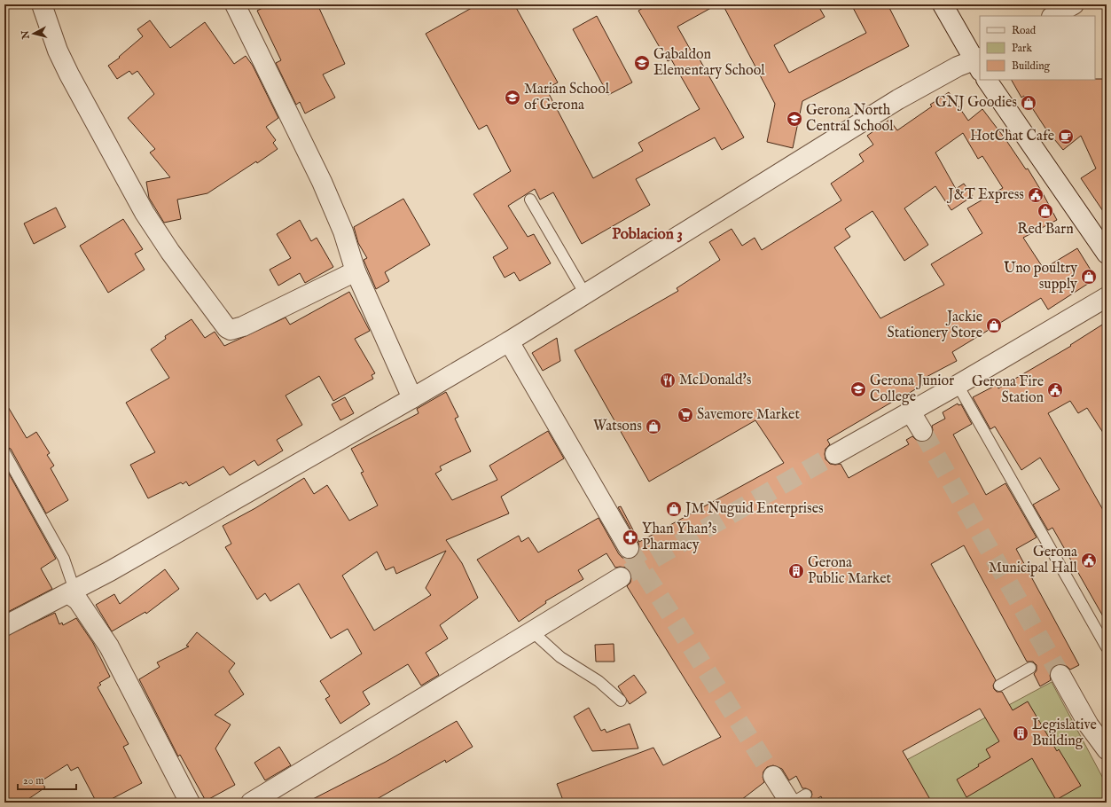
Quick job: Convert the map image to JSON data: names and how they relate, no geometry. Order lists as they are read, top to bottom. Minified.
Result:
{"districts":["Poblacion 3"],"places":{"school or university":["Gabaldon Elementary School","Marian School of Gerona","Gerona North Central School","Gerona Junior College"],"shop":["GNJ Goodies","Red Barn","Uno poultry supply","Jackie Stationery Store","Watsons","JM Nuguid Enterprises"],"cafe":["HotChat Cafe"],"public building":["J&T Express","Gerona Fire Station","Gerona Municipal Hall"],"restaurant":["McDonald's"],"supermarket":["Savemore Market"],"pharmacy":["Yhan Yhan's Pharmacy"],"building":["Gerona Public Market","Legislative Building"]},"legend":["Road","Park","Building"],"scale_bar":"20 m","north":"left"}
